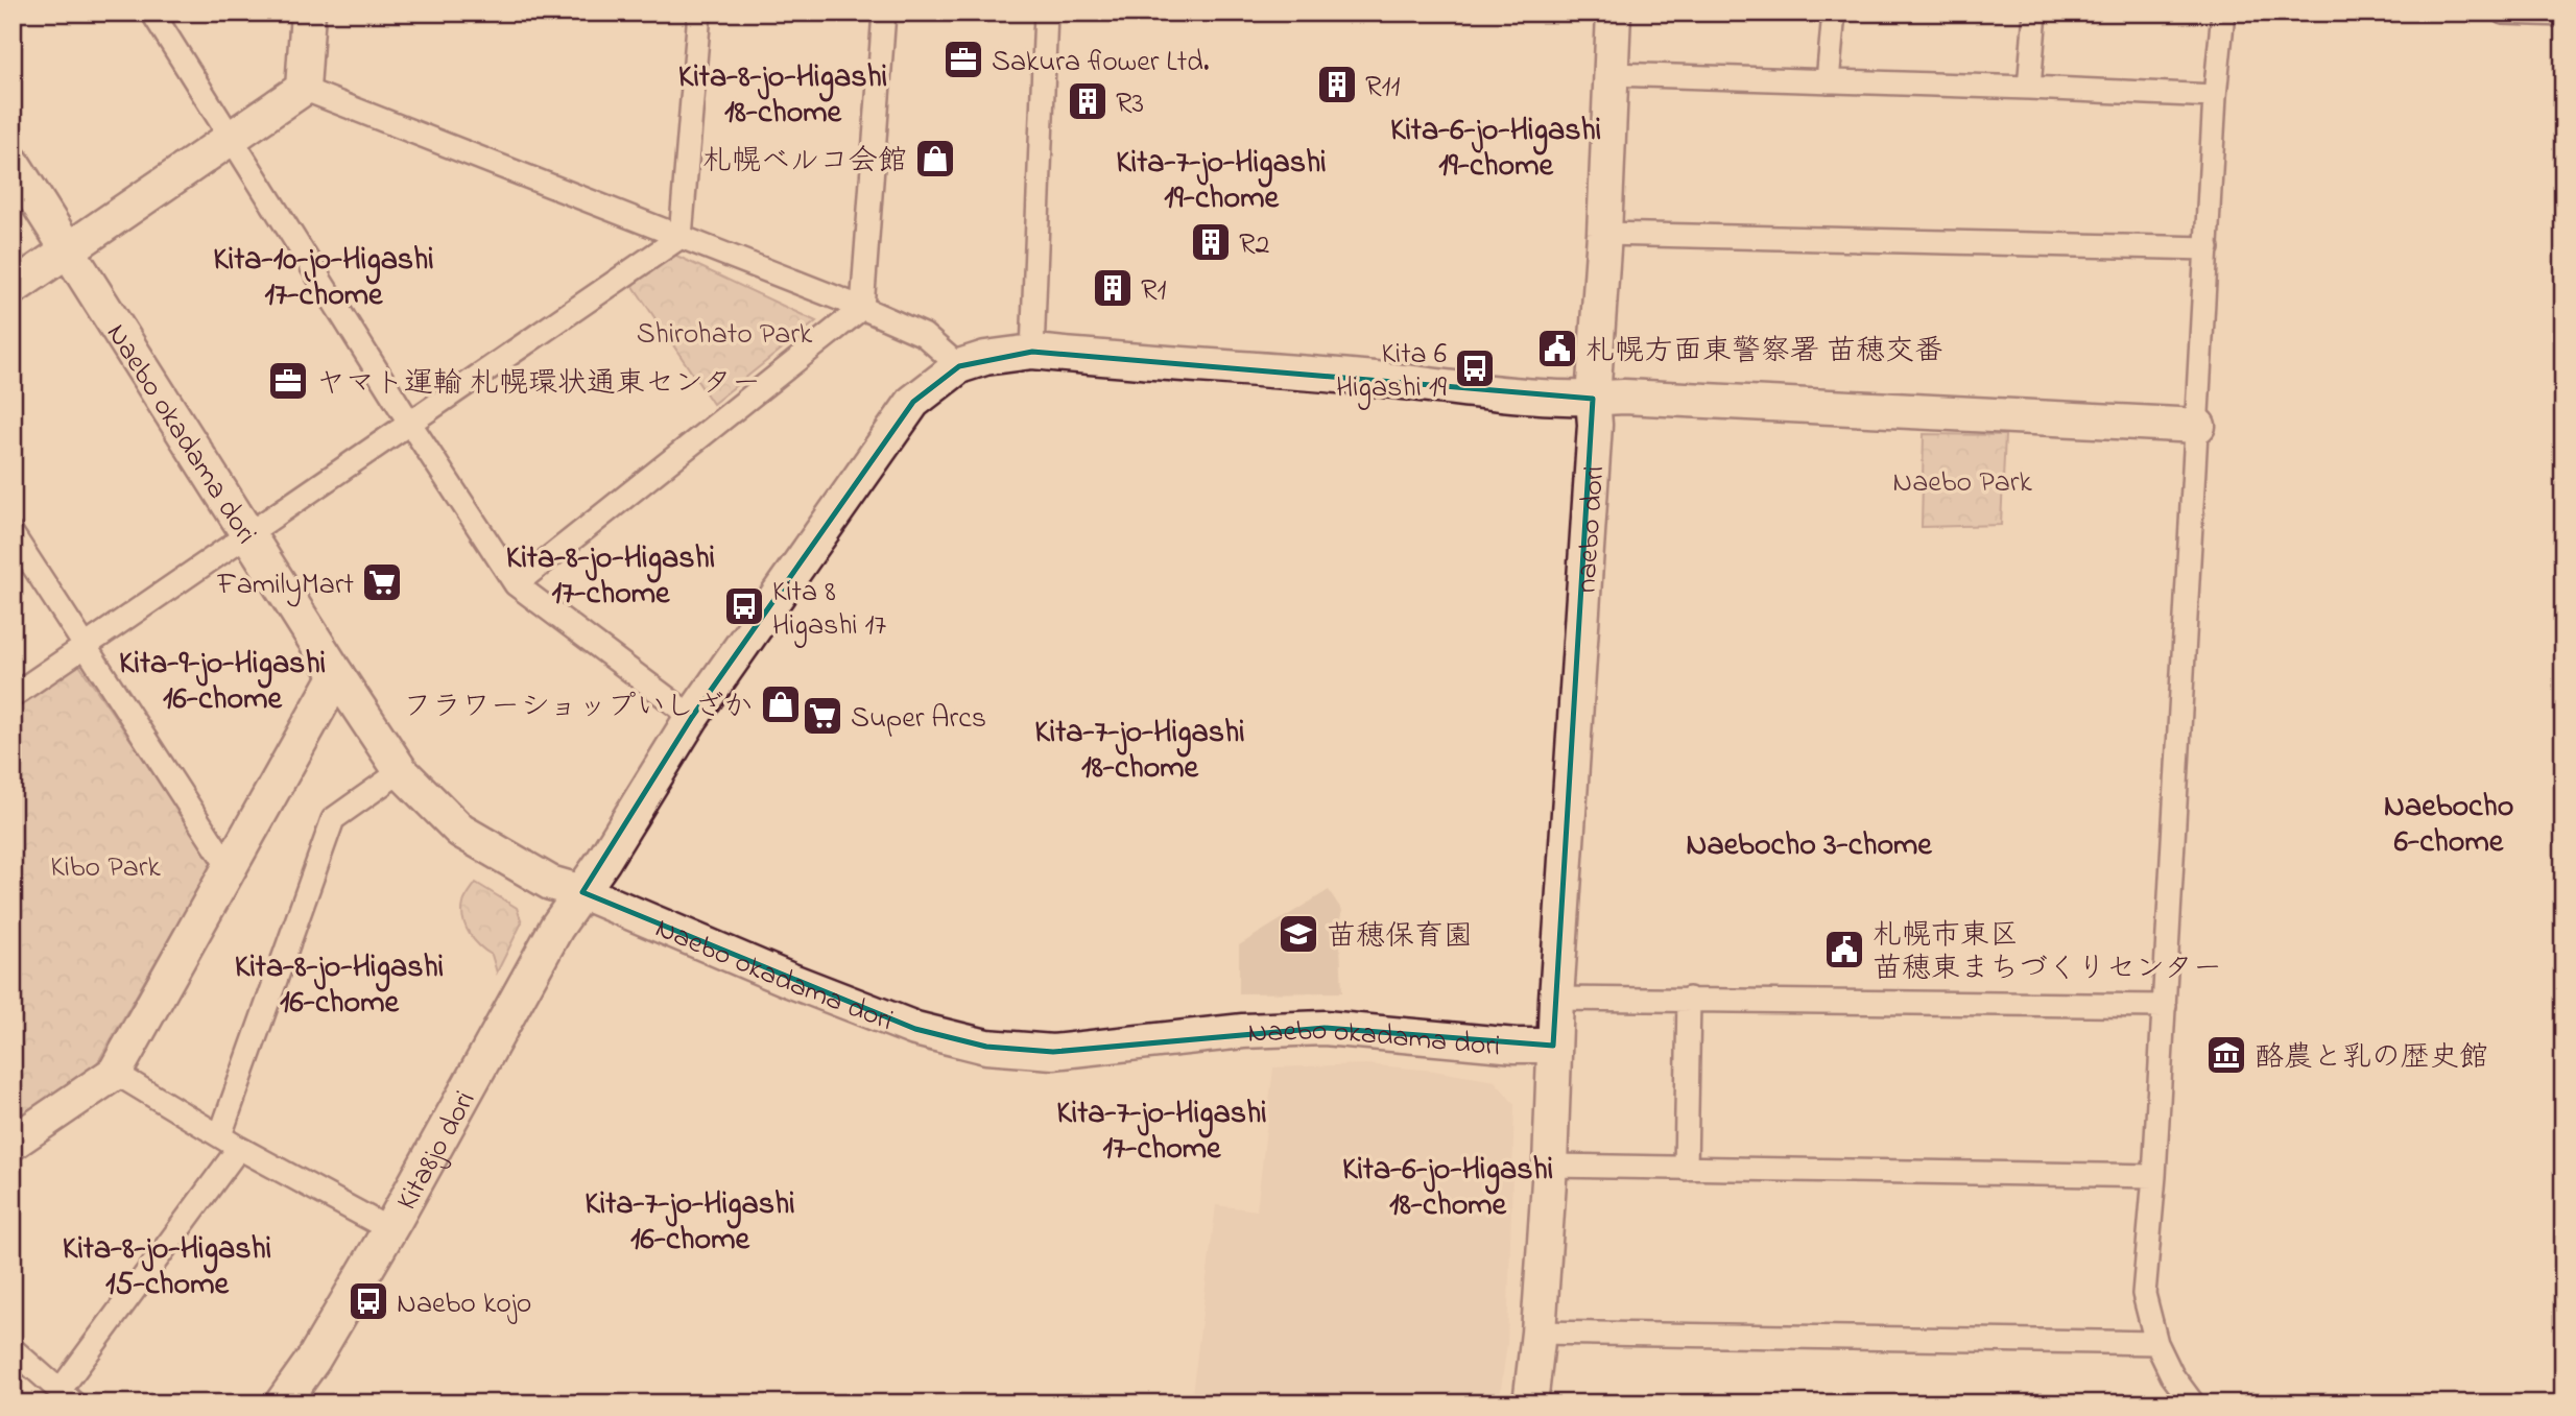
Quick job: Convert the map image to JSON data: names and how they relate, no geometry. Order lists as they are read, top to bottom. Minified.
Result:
{"streets":{"street":["Naebo okadama dori","naebo dori","Kita8jo dori"]},"crossings":[["Naebo okadama dori","naebo dori"],["Naebo okadama dori","Kita8jo dori"]],"districts":["Kita-8-jo-Higashi 18-chome","Kita-6-jo-Higashi 19-chome","Kita-7-jo-Higashi 19-chome","Kita-10-jo-Higashi 17-chome","Kita-8-jo-Higashi 17-chome","Kita-9-jo-Higashi 16-chome","Kita-7-jo-Higashi 18-chome","Naebocho 6-chome","Naebocho 3-chome","Kita-8-jo-Higashi 16-chome","Kita-7-jo-Higashi 17-chome","Kita-6-jo-Higashi 18-chome","Kita-7-jo-Higashi 16-chome","Kita-8-jo-Higashi 15-chome"],"parks":["Shirohato Park","Naebo Park","Kibo Park"],"places":{"office":["Sakura flower Ltd.","ヤマト運輸 札幌環状通東センター"],"building":["R11","R3","R2","R1"],"shop":["札幌ベルコ会館","フラワーショップいしざか"],"public building":["札幌方面東警察署 苗穂交番","札幌市東区 苗穂東まちづくりセンター"],"bus stop":["Kita 6 Higashi 19","Kita 8 Higashi 17","Naebo kojo"],"supermarket":["FamilyMart","Super Arcs"],"school or university":["苗穂保育園"],"museum":["酪農と乳の歴史館"]}}
